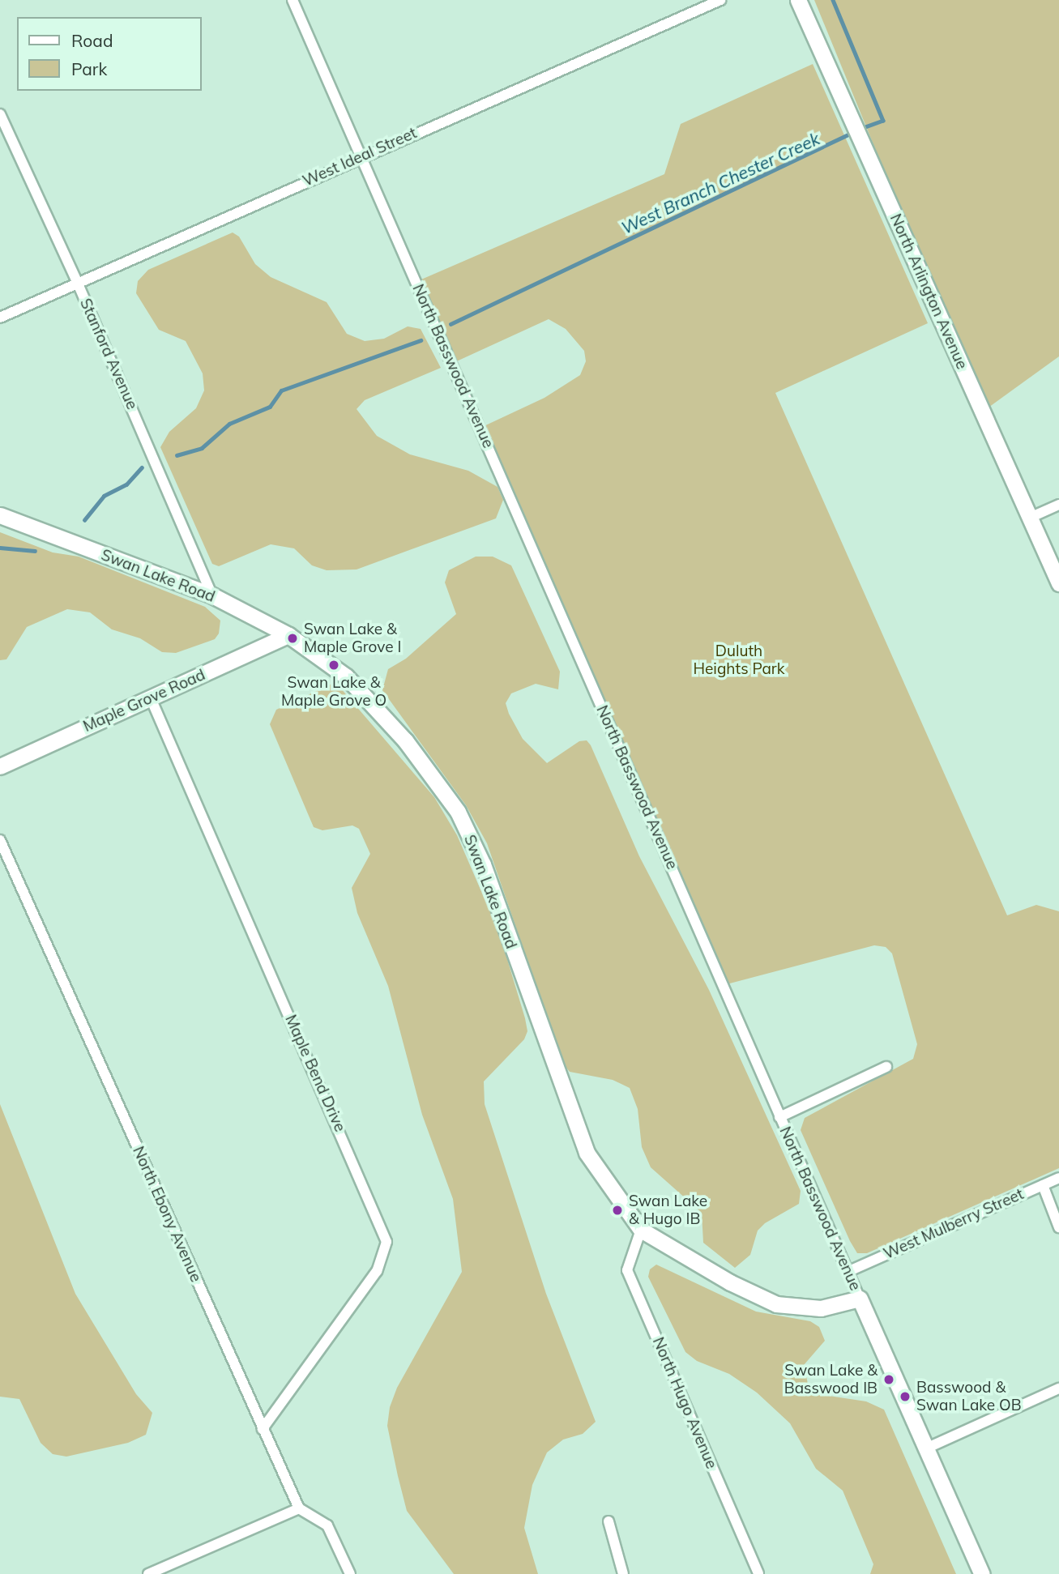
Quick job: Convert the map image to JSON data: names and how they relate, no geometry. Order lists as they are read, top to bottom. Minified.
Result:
{"streets":{"street":["West Ideal Street","North Arlington Avenue","Stanford Avenue","North Basswood Avenue","Swan Lake Road","Maple Grove Road","Maple Bend Drive","North Ebony Avenue","West Mulberry Street","North Hugo Avenue"]},"crossings":[["West Ideal Street","Stanford Avenue"],["West Ideal Street","North Basswood Avenue"],["Stanford Avenue","Swan Lake Road"],["North Basswood Avenue","Swan Lake Road"],["North Basswood Avenue","West Mulberry Street"],["Swan Lake Road","Maple Grove Road"],["Swan Lake Road","North Hugo Avenue"],["Maple Grove Road","Maple Bend Drive"],["Maple Bend Drive","North Ebony Avenue"]],"water":["West Branch Chester Creek"],"parks":["Duluth Heights Park"],"places":["Swan Lake & Maple Grove I","Swan Lake & Maple Grove O","Swan Lake & Hugo IB","Swan Lake & Basswood IB","Basswood & Swan Lake OB"],"legend":["Road","Park"]}
